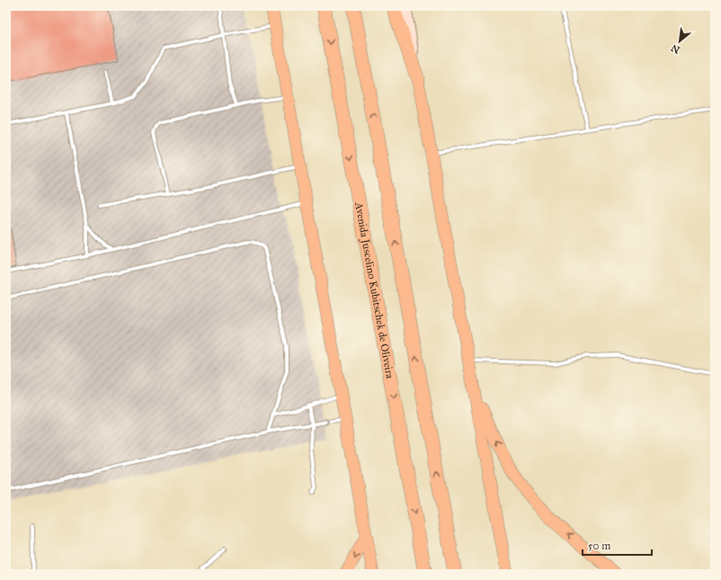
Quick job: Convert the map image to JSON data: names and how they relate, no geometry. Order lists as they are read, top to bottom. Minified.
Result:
{"streets":{"highway":["Avenida Juscelino Kubitschek de Oliveira"]},"scale_bar":"50 m","north":"bottom left"}
